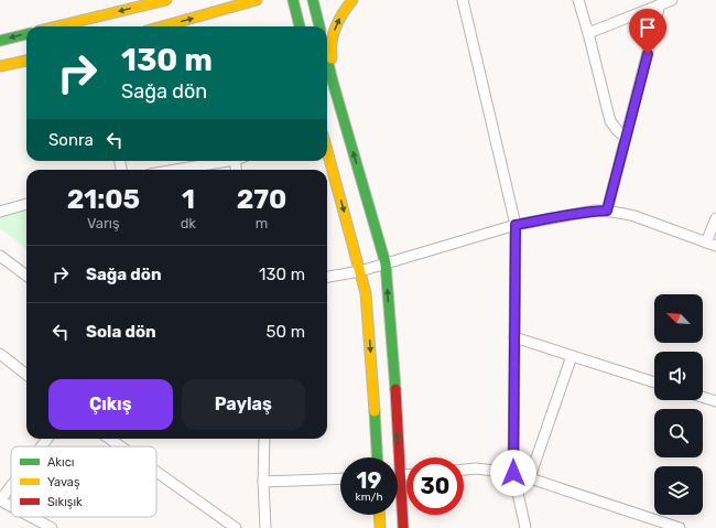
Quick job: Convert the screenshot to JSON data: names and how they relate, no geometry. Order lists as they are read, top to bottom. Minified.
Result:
{"legend":["Akıcı","Yavaş","Sıkışık"],"north":"top left","page":{"turn":["130 m","Sağa dön"],"then":"Sonra","eta":["21:05","Varış","1","dk","270","m"],"list":[{"name":"Sağa dön","value":"130 m"},{"name":"Sola dön","value":"50 m"}],"buttons":["Çıkış","Paylaş"],"speed":"19 km/h","limit":"30"}}
